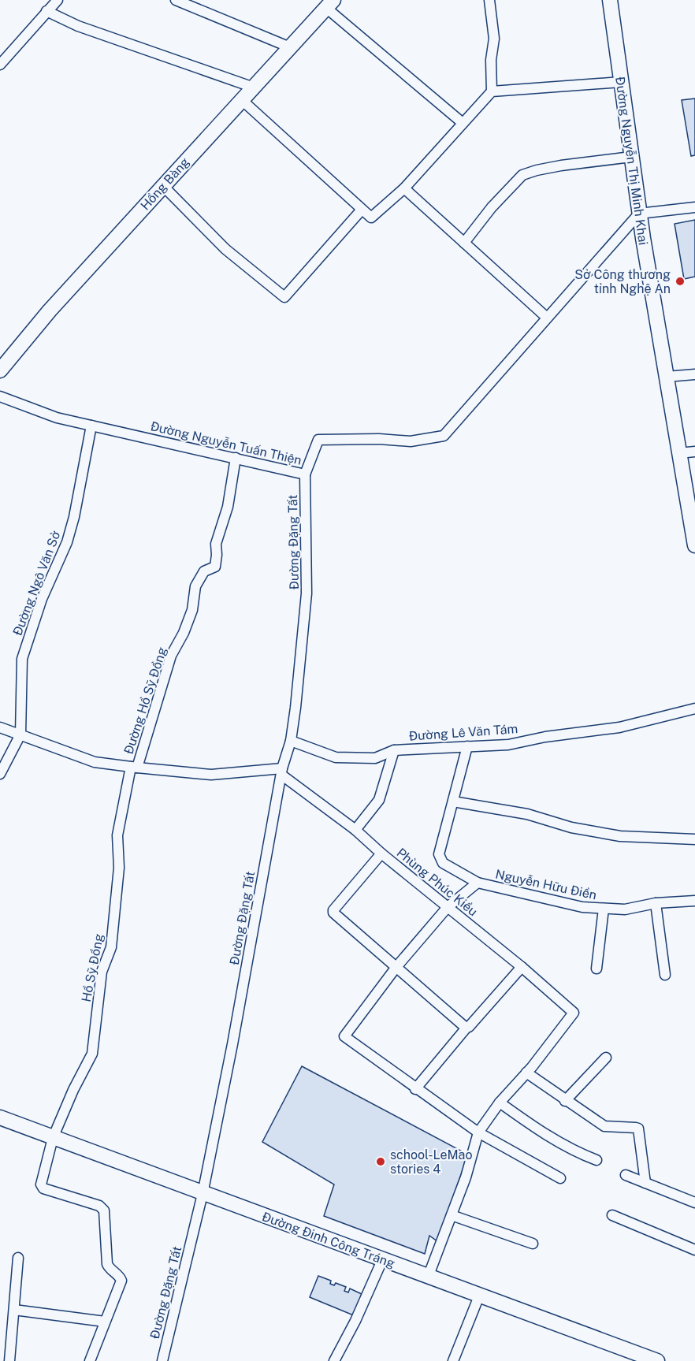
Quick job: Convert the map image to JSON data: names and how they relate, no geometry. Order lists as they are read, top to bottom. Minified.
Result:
{"streets":{"street":["Đường Nguyễn Thị Minh Khai","Hồng Bàng","Đường Nguyễn Tuấn Thiện","Đường Đặng Tất","Đường Ngô Văn Sở","Đường Hồ Sỹ Đồng","Đường Lê Văn Tám","Phùng Phúc Kiều","Nguyễn Hữu Điền","Hồ Sỹ Đồng","Đường Đinh Công Tráng"]},"crossings":[["Đường Nguyễn Thị Minh Khai","Đường Nguyễn Tuấn Thiện"],["Đường Nguyễn Tuấn Thiện","Đường Đặng Tất"],["Đường Nguyễn Tuấn Thiện","Đường Ngô Văn Sở"],["Đường Nguyễn Tuấn Thiện","Đường Hồ Sỹ Đồng"],["Đường Đặng Tất","Đường Lê Văn Tám"],["Đường Đặng Tất","Phùng Phúc Kiều"],["Đường Đặng Tất","Đường Đinh Công Tráng"],["Đường Hồ Sỹ Đồng","Hồ Sỹ Đồng"],["Đường Lê Văn Tám","Nguyễn Hữu Điền"],["Hồ Sỹ Đồng","Đường Đinh Công Tráng"]],"places":["Sở Công thương tỉnh Nghệ An","school-LeMao stories 4"]}
